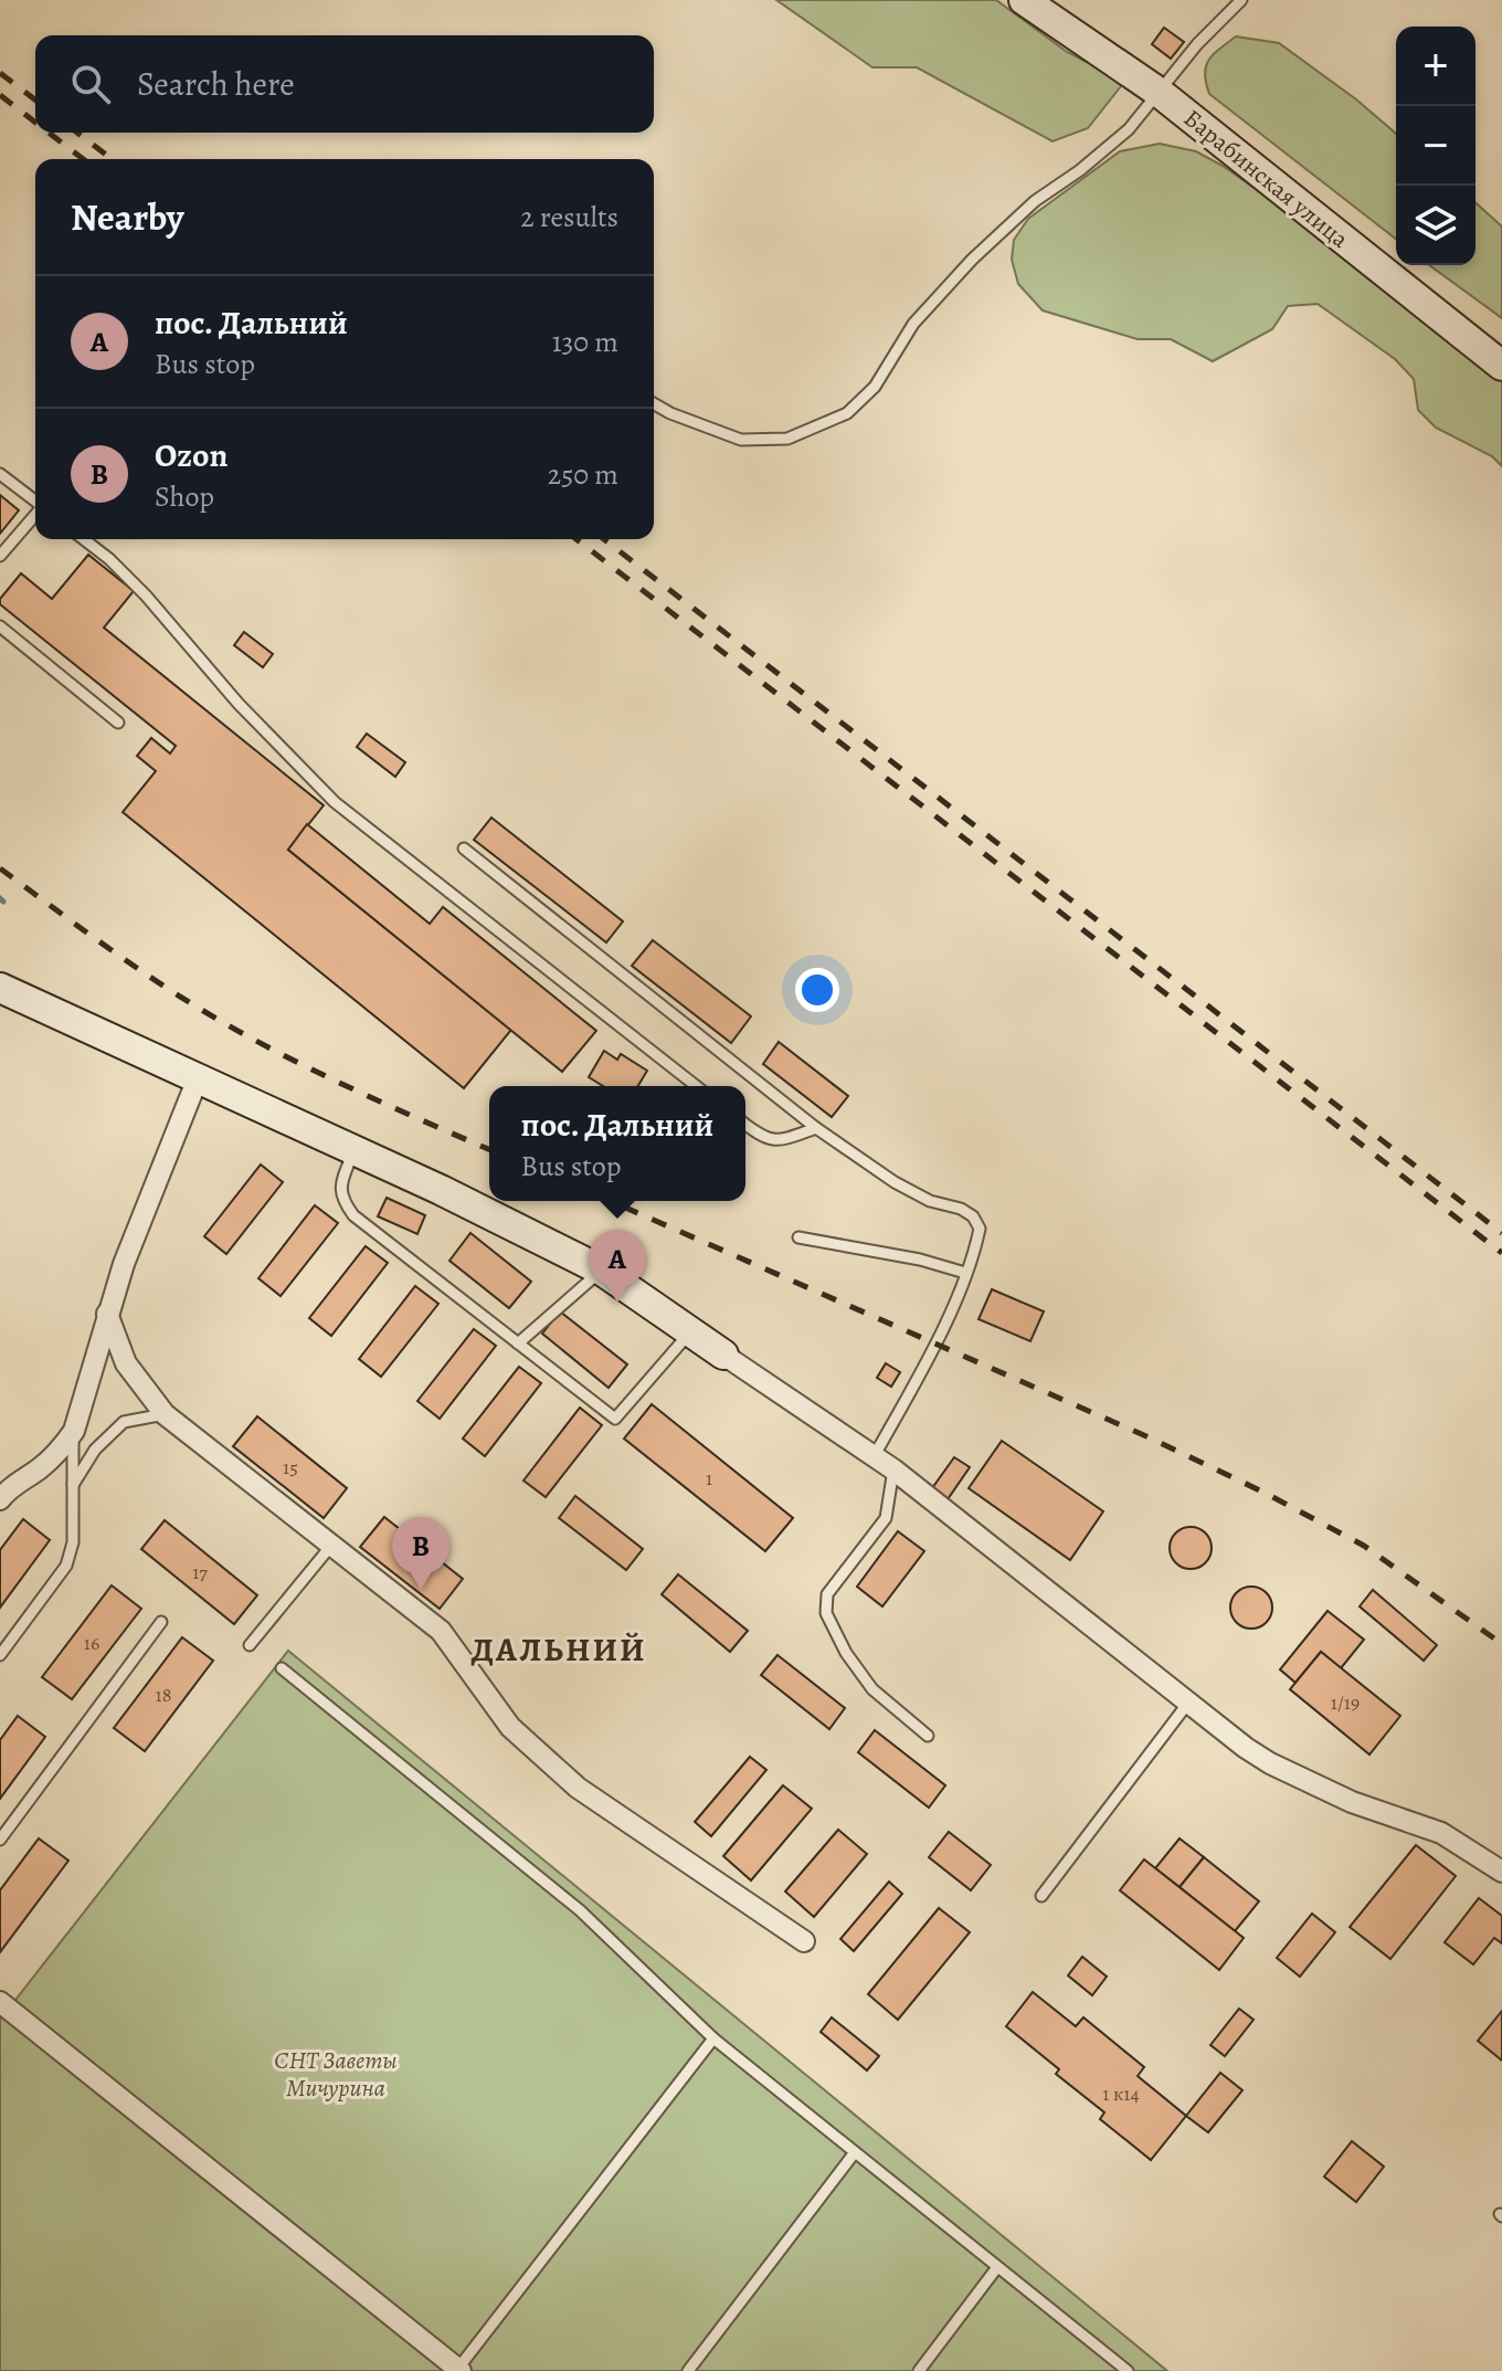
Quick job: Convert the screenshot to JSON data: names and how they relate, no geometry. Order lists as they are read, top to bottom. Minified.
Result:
{"streets":{"street":["Барабинская улица"]},"districts":["ДАЛЬНИЙ"],"parks":["СНТ Заветы Мичурина"],"house_numbers":["15","1","17","16","18","1/19","1 к14"],"page":{"map_buttons":["+","−"],"search":"Search here","heading":["Nearby","2 results"],"list":[{"mark":"A","name":"пос. Дальний","note":"Bus stop","value":"130 m"},{"mark":"B","name":"Ozon","note":"Shop","value":"250 m"}],"popup":["пос. Дальний","Bus stop"],"pins":["A","B"]}}
